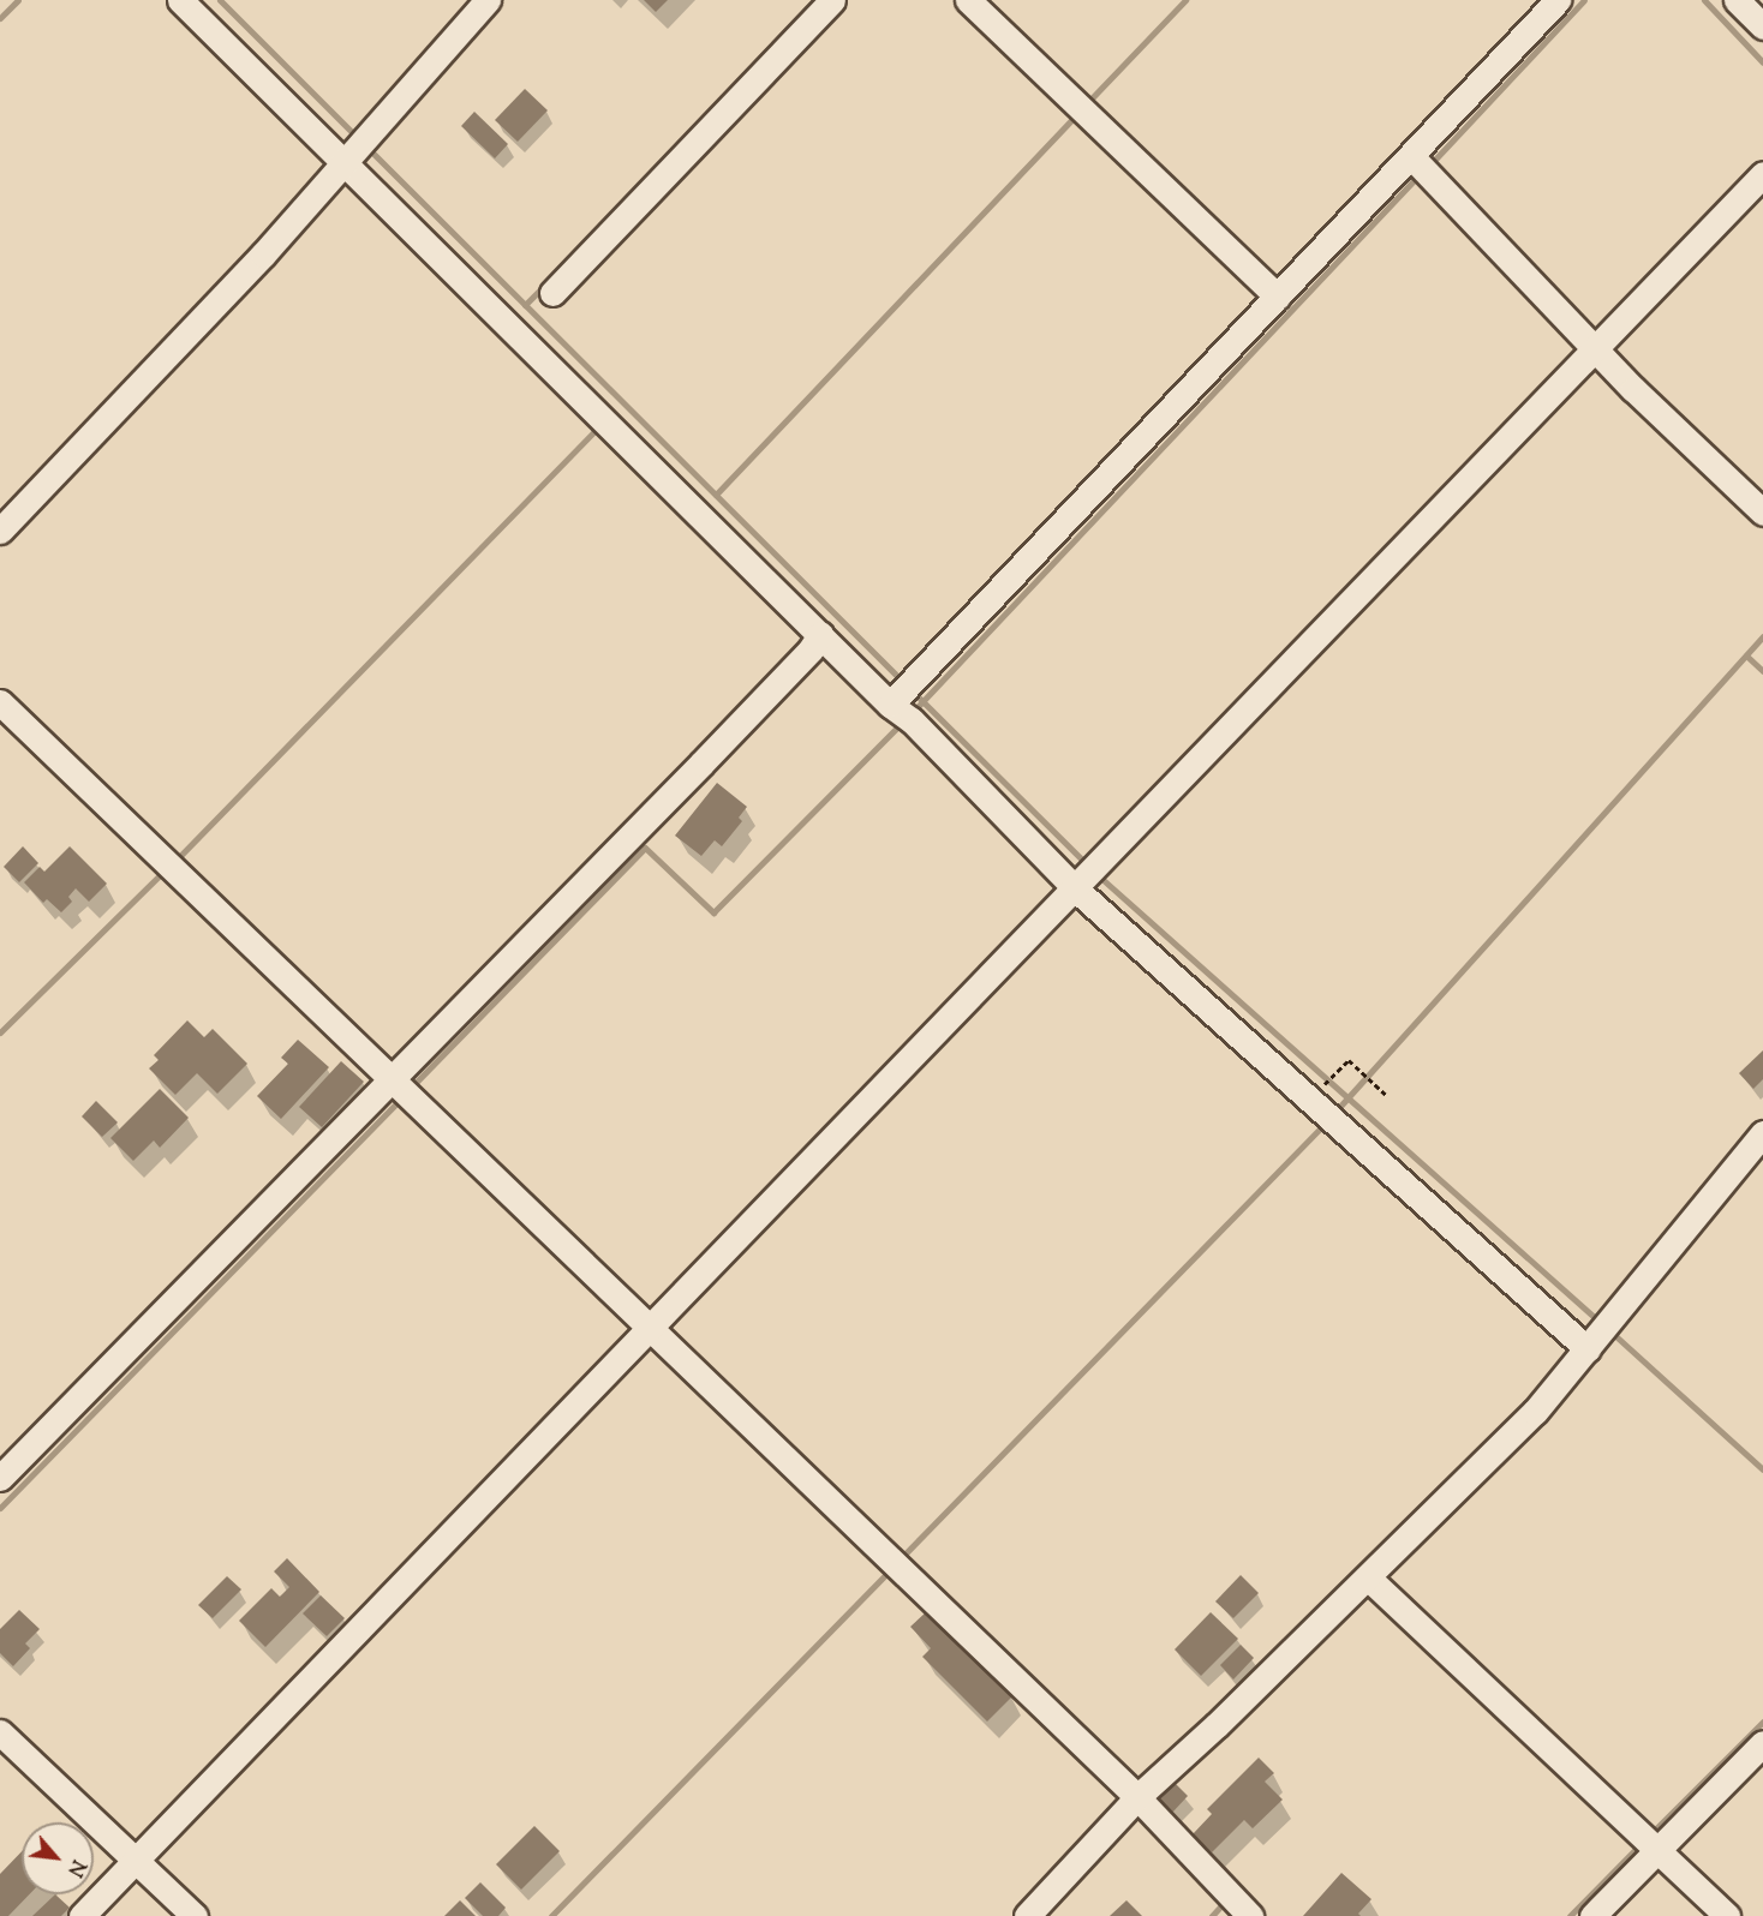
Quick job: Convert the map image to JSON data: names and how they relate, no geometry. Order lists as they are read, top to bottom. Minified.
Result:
{"north":"bottom right"}
